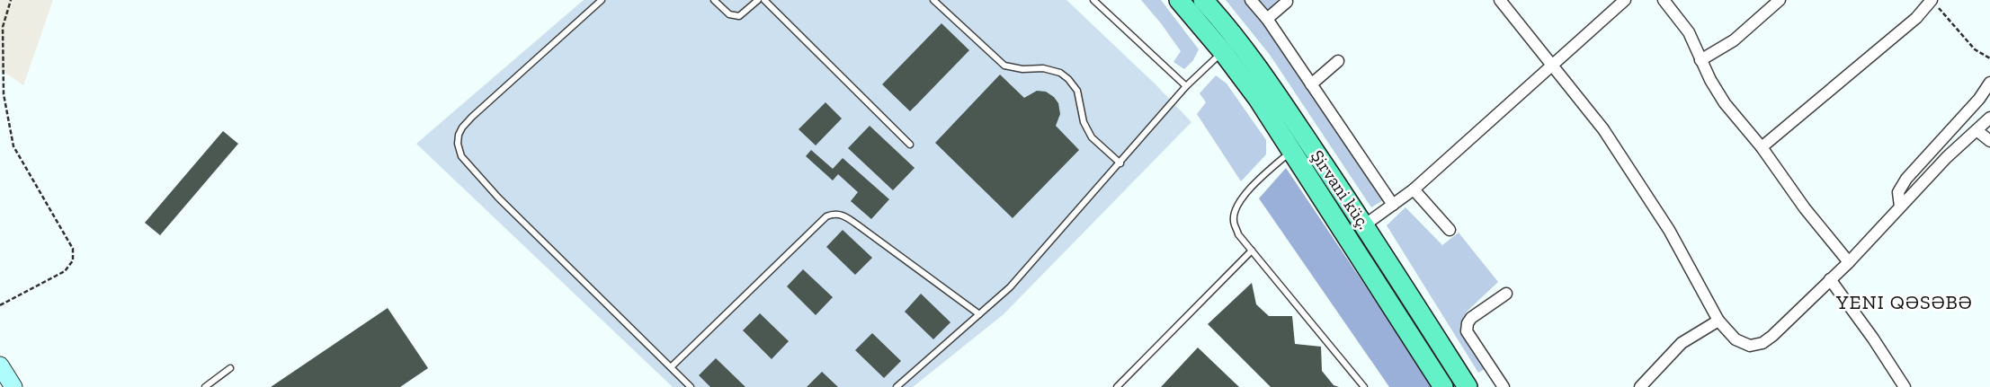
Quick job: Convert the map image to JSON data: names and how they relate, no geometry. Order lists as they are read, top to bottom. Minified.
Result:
{"streets":{"highway":["Şirvani küç."]},"districts":["YENI QƏSƏBƏ"]}
